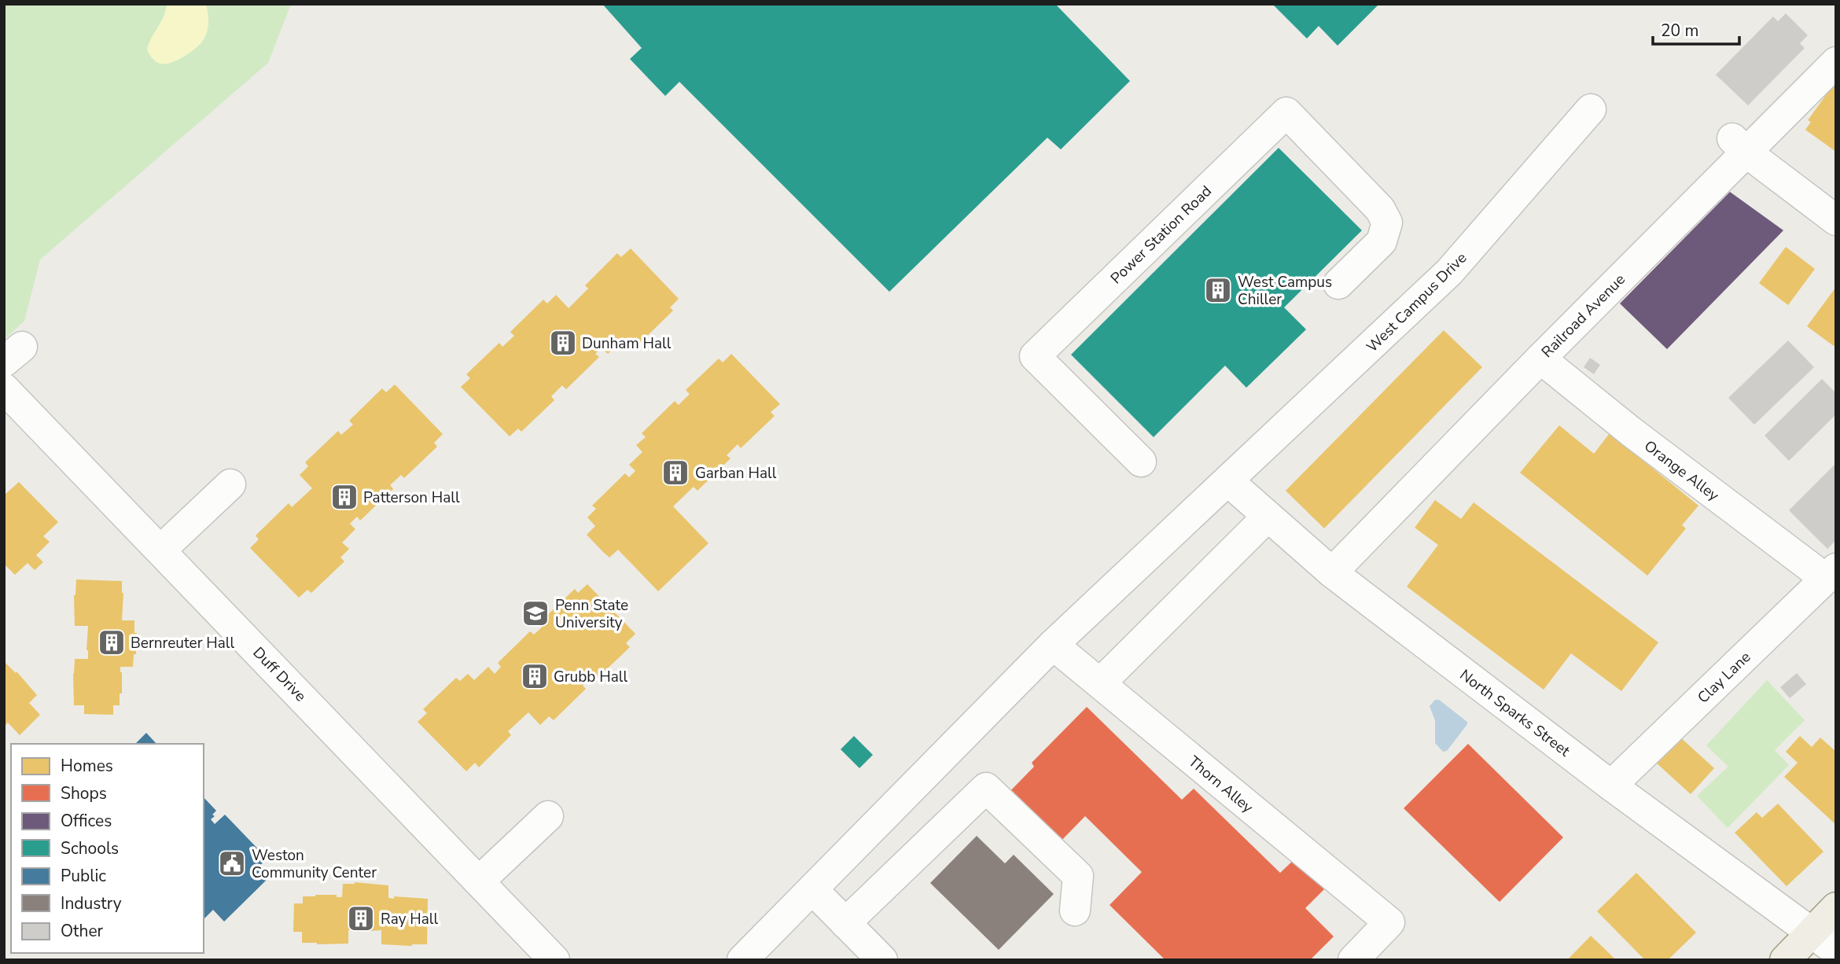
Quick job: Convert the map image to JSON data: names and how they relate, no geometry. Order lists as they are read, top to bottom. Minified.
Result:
{"streets":{"street":["Power Station Road","West Campus Drive","Railroad Avenue","Orange Alley","Duff Drive","Clay Lane","North Sparks Street","Thorn Alley"]},"crossings":[["West Campus Drive","North Sparks Street"],["West Campus Drive","Thorn Alley"],["Railroad Avenue","Orange Alley"],["Railroad Avenue","North Sparks Street"],["Orange Alley","Clay Lane"],["Clay Lane","North Sparks Street"]],"places":{"building":["West Campus Chiller","Dunham Hall","Garban Hall","Patterson Hall","Bernreuter Hall","Grubb Hall","Ray Hall"],"school or university":["Penn State University"],"public building":["Weston Community Center"]},"legend":["Homes","Shops","Offices","Schools","Public","Industry","Other"],"scale_bar":"20 m"}
